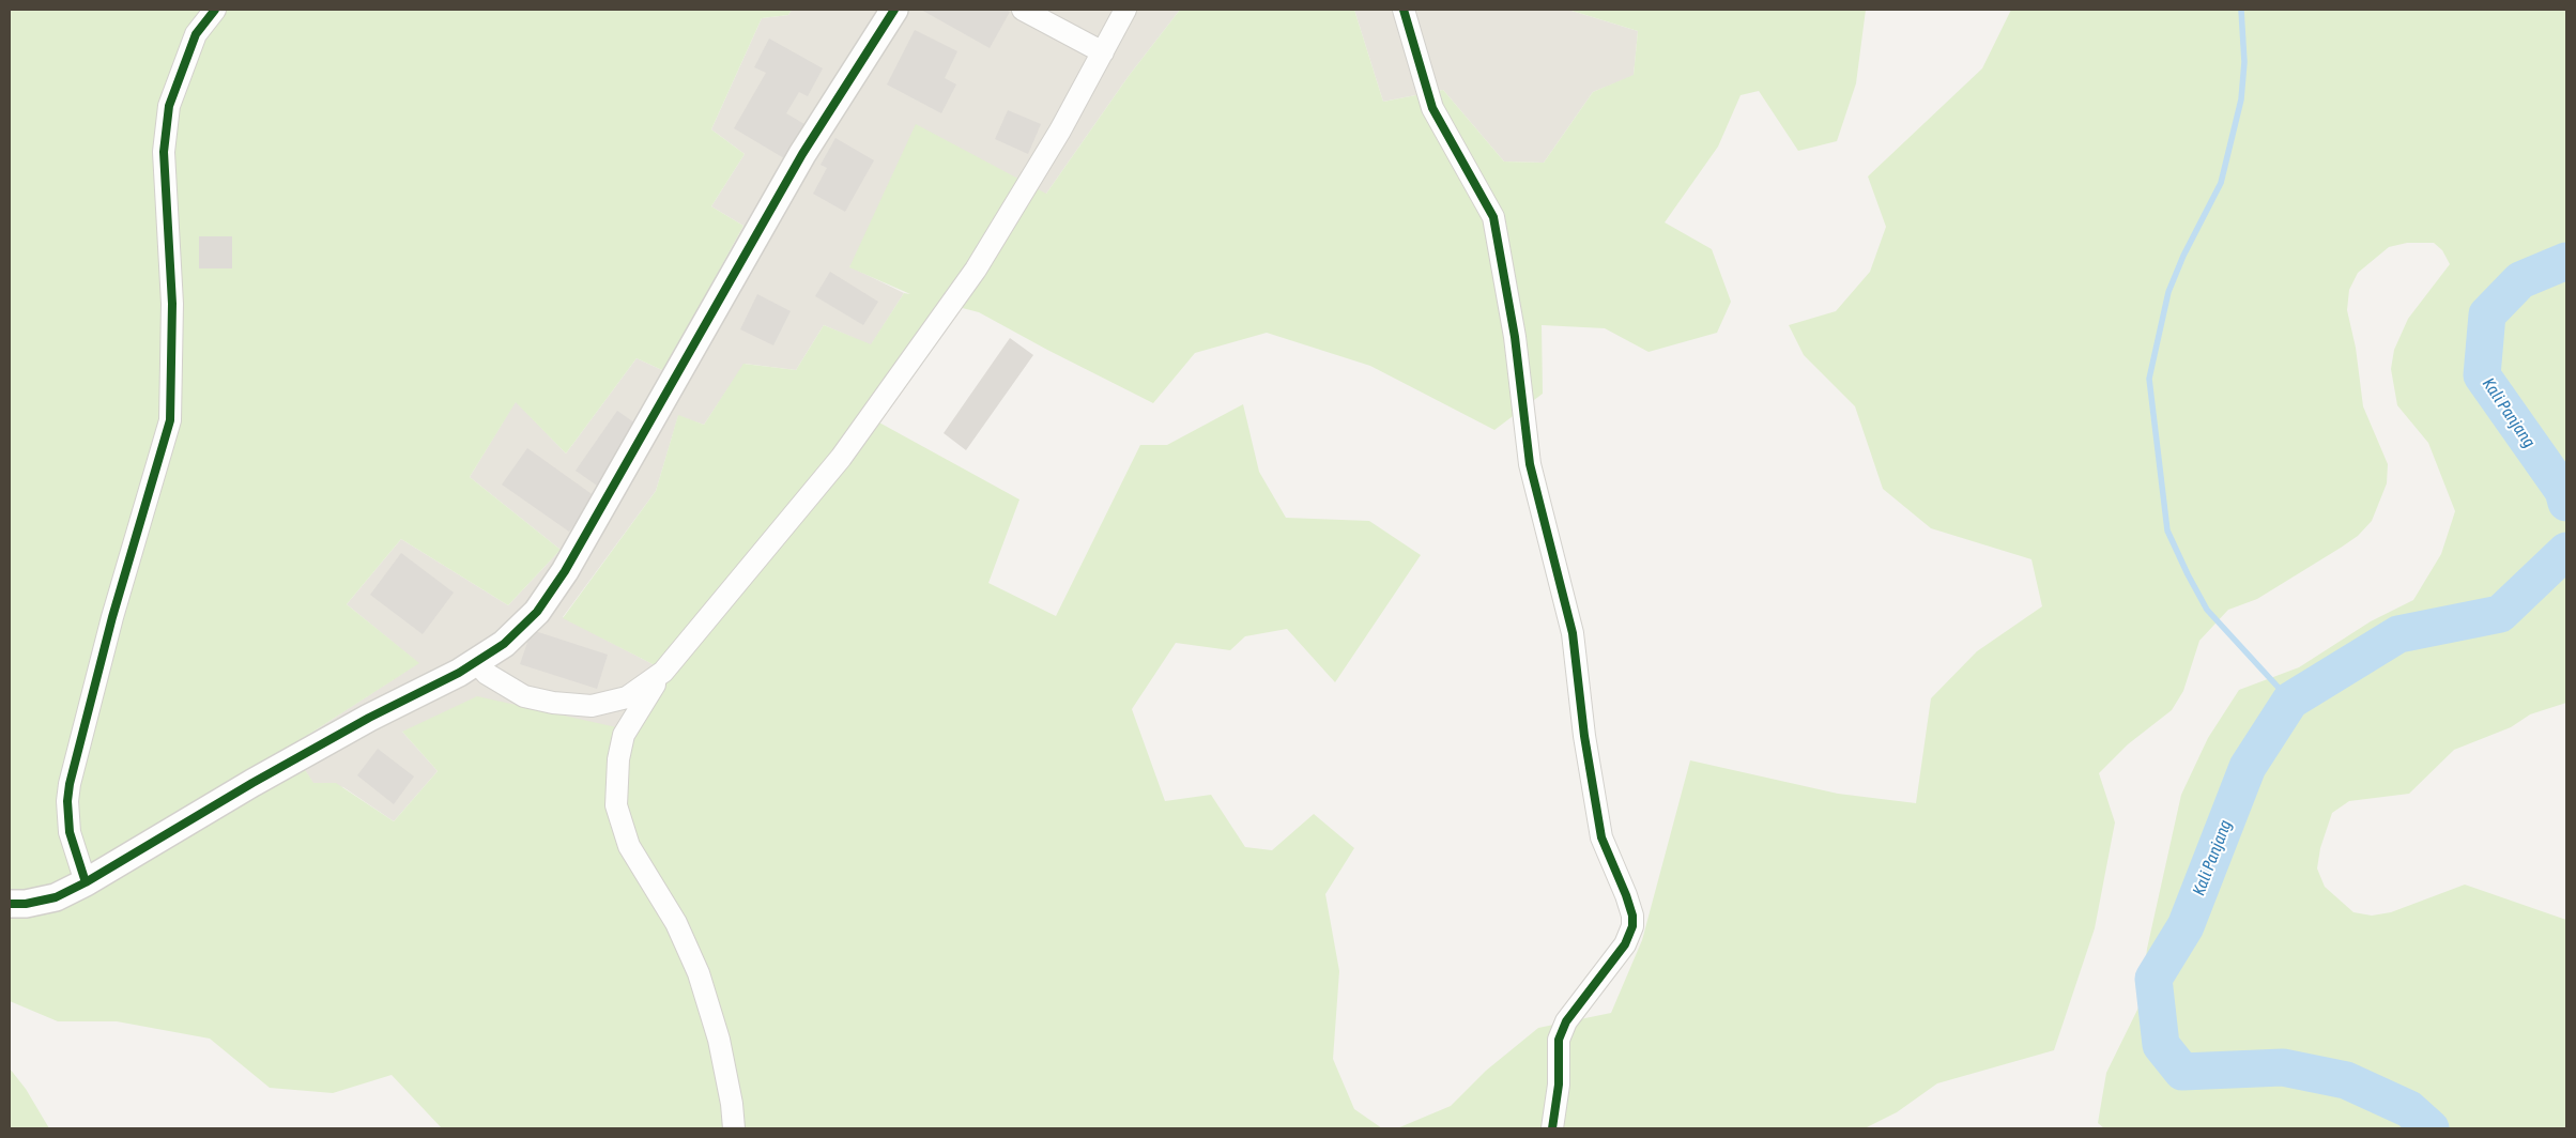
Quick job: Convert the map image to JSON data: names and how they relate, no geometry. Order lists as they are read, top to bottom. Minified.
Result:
{"water":["Kali Panjang"]}
